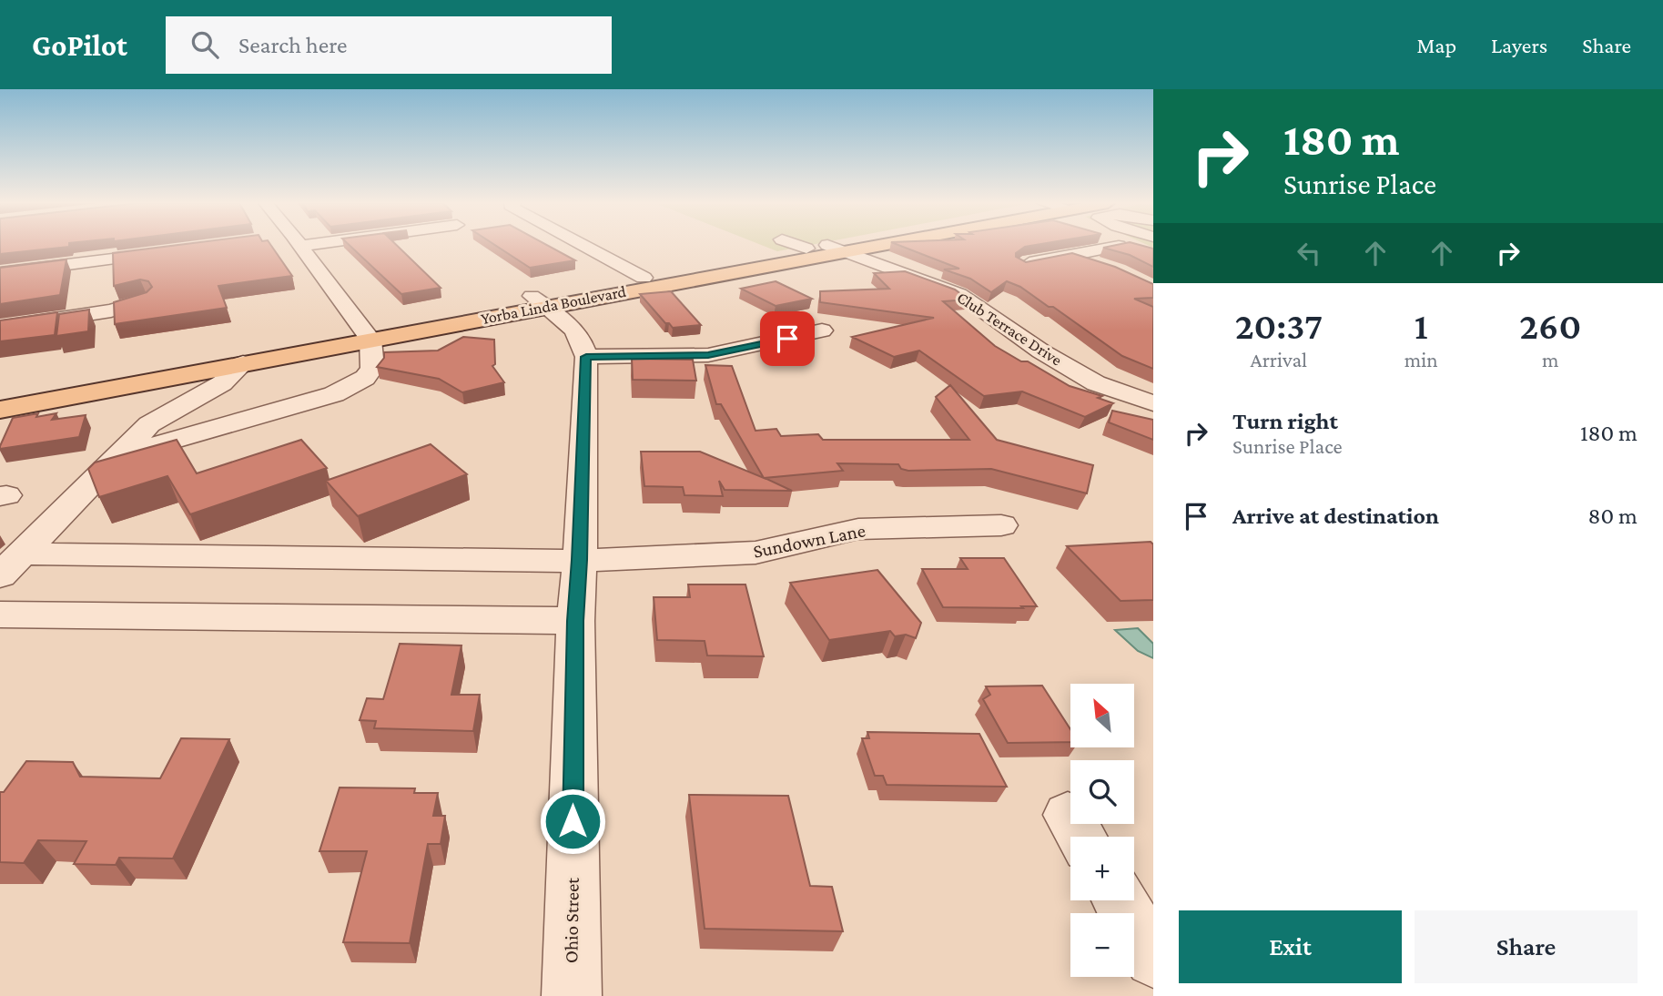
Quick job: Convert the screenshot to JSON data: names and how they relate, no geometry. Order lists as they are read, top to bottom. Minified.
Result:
{"streets":{"main road":["Yorba Linda Boulevard"],"street":["Club Terrace Drive","Sundown Lane","Ohio Street"]},"crossings":[["Yorba Linda Boulevard","Club Terrace Drive"],["Yorba Linda Boulevard","Ohio Street"],["Sundown Lane","Ohio Street"]],"north":"top left","page":{"header":"GoPilot","search":"Search here","nav":["Map","Layers","Share"],"turn":["180 m","Sunrise Place"],"eta":["20:37","Arrival","1","min","260","m"],"list":[{"name":"Turn right","note":"Sunrise Place","value":"180 m"},{"name":"Arrive at destination","value":"80 m"}],"map_buttons":["+","−"],"buttons":["Exit","Share"]}}
